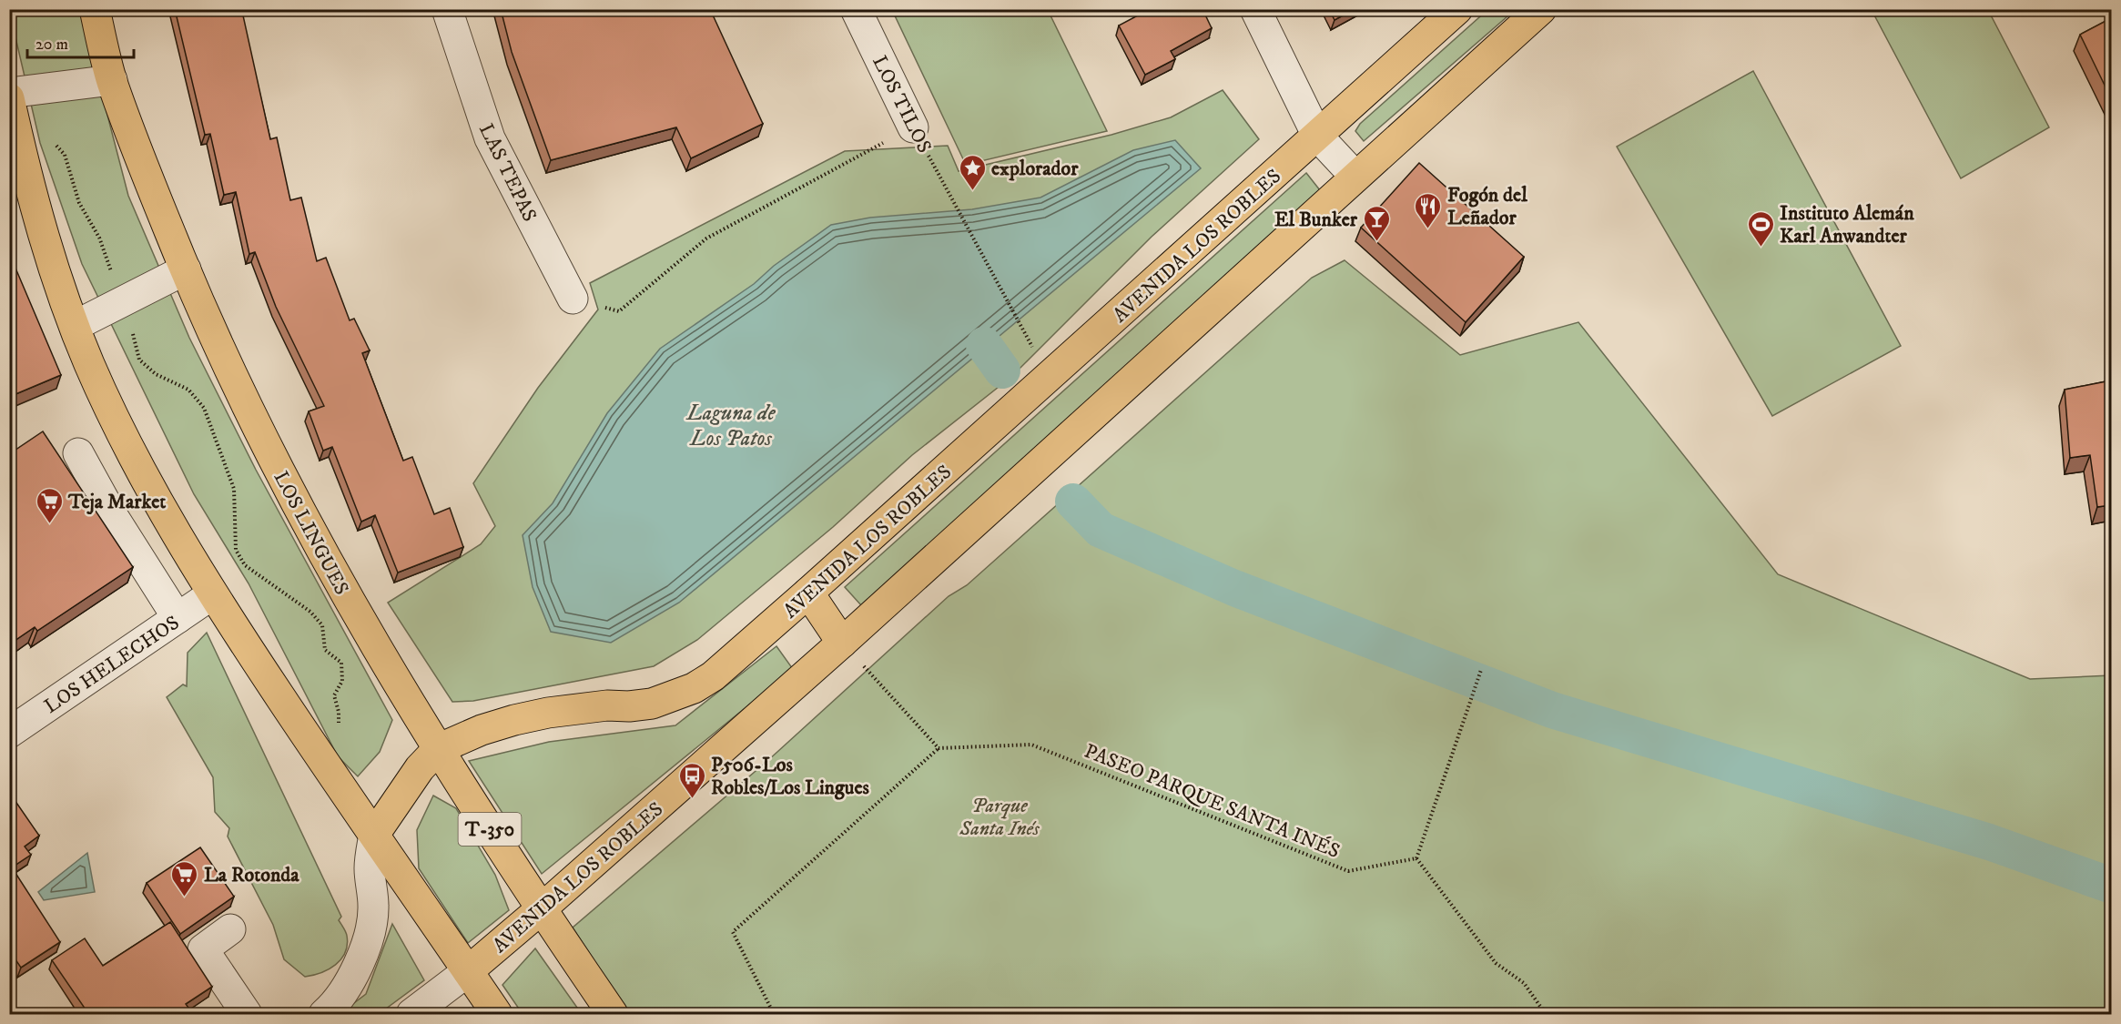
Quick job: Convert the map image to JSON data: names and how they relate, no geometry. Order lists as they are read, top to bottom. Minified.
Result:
{"streets":{"main road":["AVENIDA LOS ROBLES","LOS LINGUES","T-350"],"street":["LOS TILOS","LAS TEPAS","LOS HELECHOS"],"path":["PASEO PARQUE SANTA INÉS"]},"crossings":[["AVENIDA LOS ROBLES","LOS LINGUES"]],"water":["Laguna de Los Patos"],"parks":["Parque Santa Inés"],"places":{"place":["explorador"],"restaurant":["Fogón del Leñador"],"bar":["El Bunker"],"sports":["Instituto Alemán Karl Anwandter"],"supermarket":["Teja Market","La Rotonda"],"bus stop":["P506-Los Robles/Los Lingues"]},"scale_bar":"20 m"}
